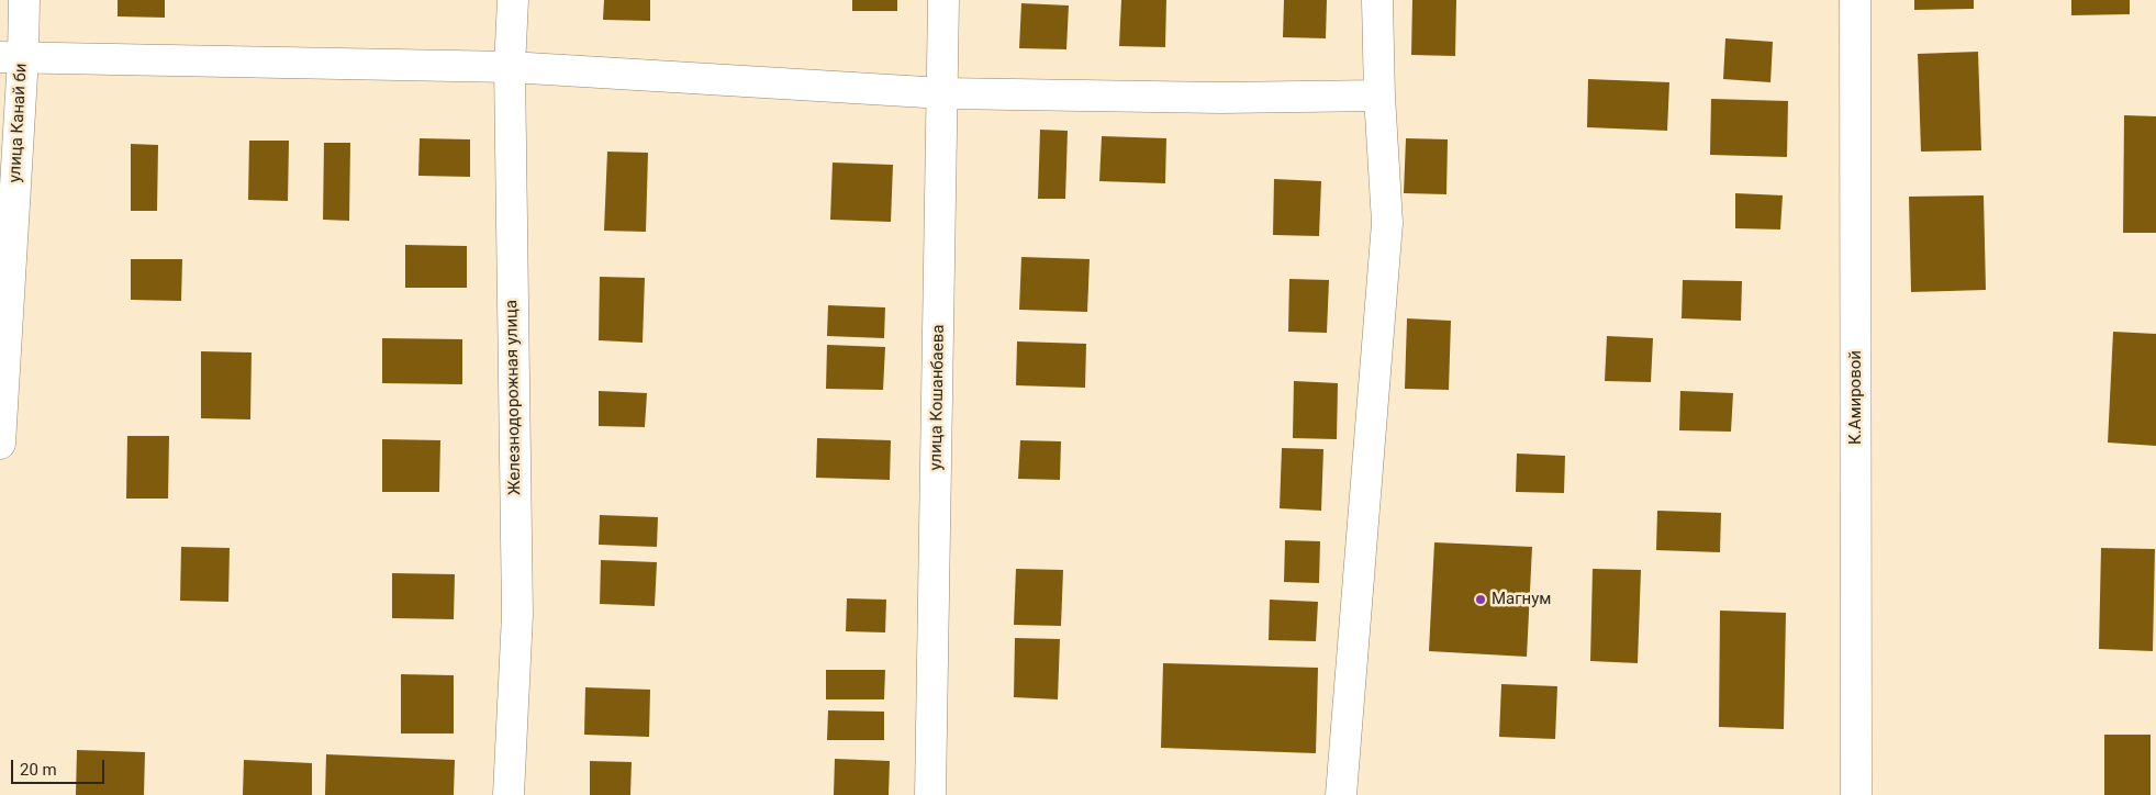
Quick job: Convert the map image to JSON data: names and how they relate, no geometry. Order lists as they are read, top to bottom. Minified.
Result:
{"streets":{"street":["улица Канай би","Железнодорожная улица","улица Кошанбаева","К.Амировой"]},"places":["Магнум"],"scale_bar":"20 m"}
